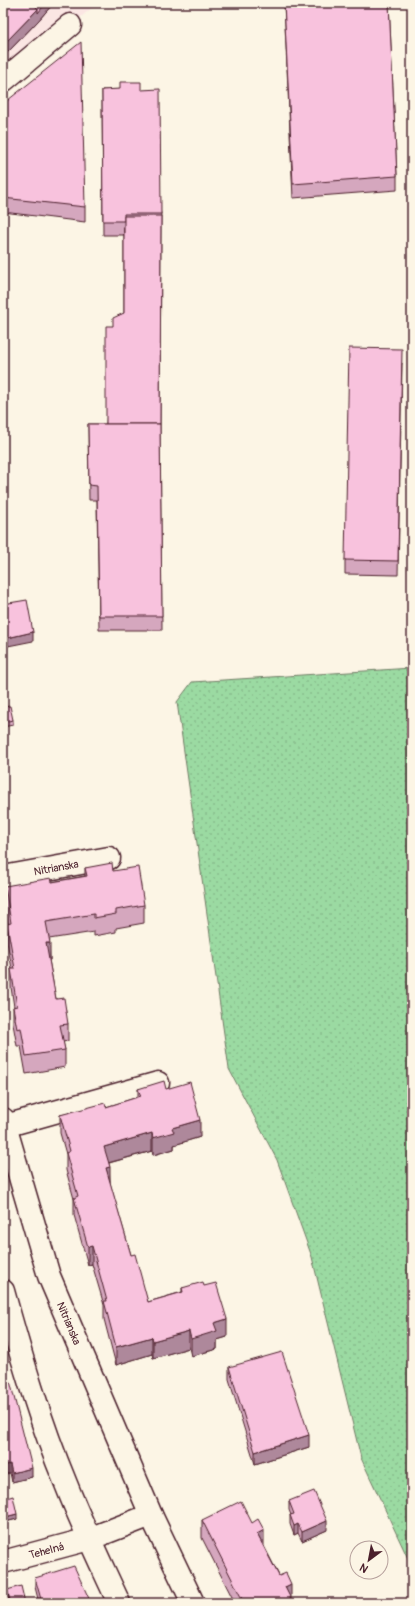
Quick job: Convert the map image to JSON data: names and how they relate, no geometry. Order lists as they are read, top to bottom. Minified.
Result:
{"streets":{"street":["Nitrianska","Tehelná"]},"north":"bottom left"}
